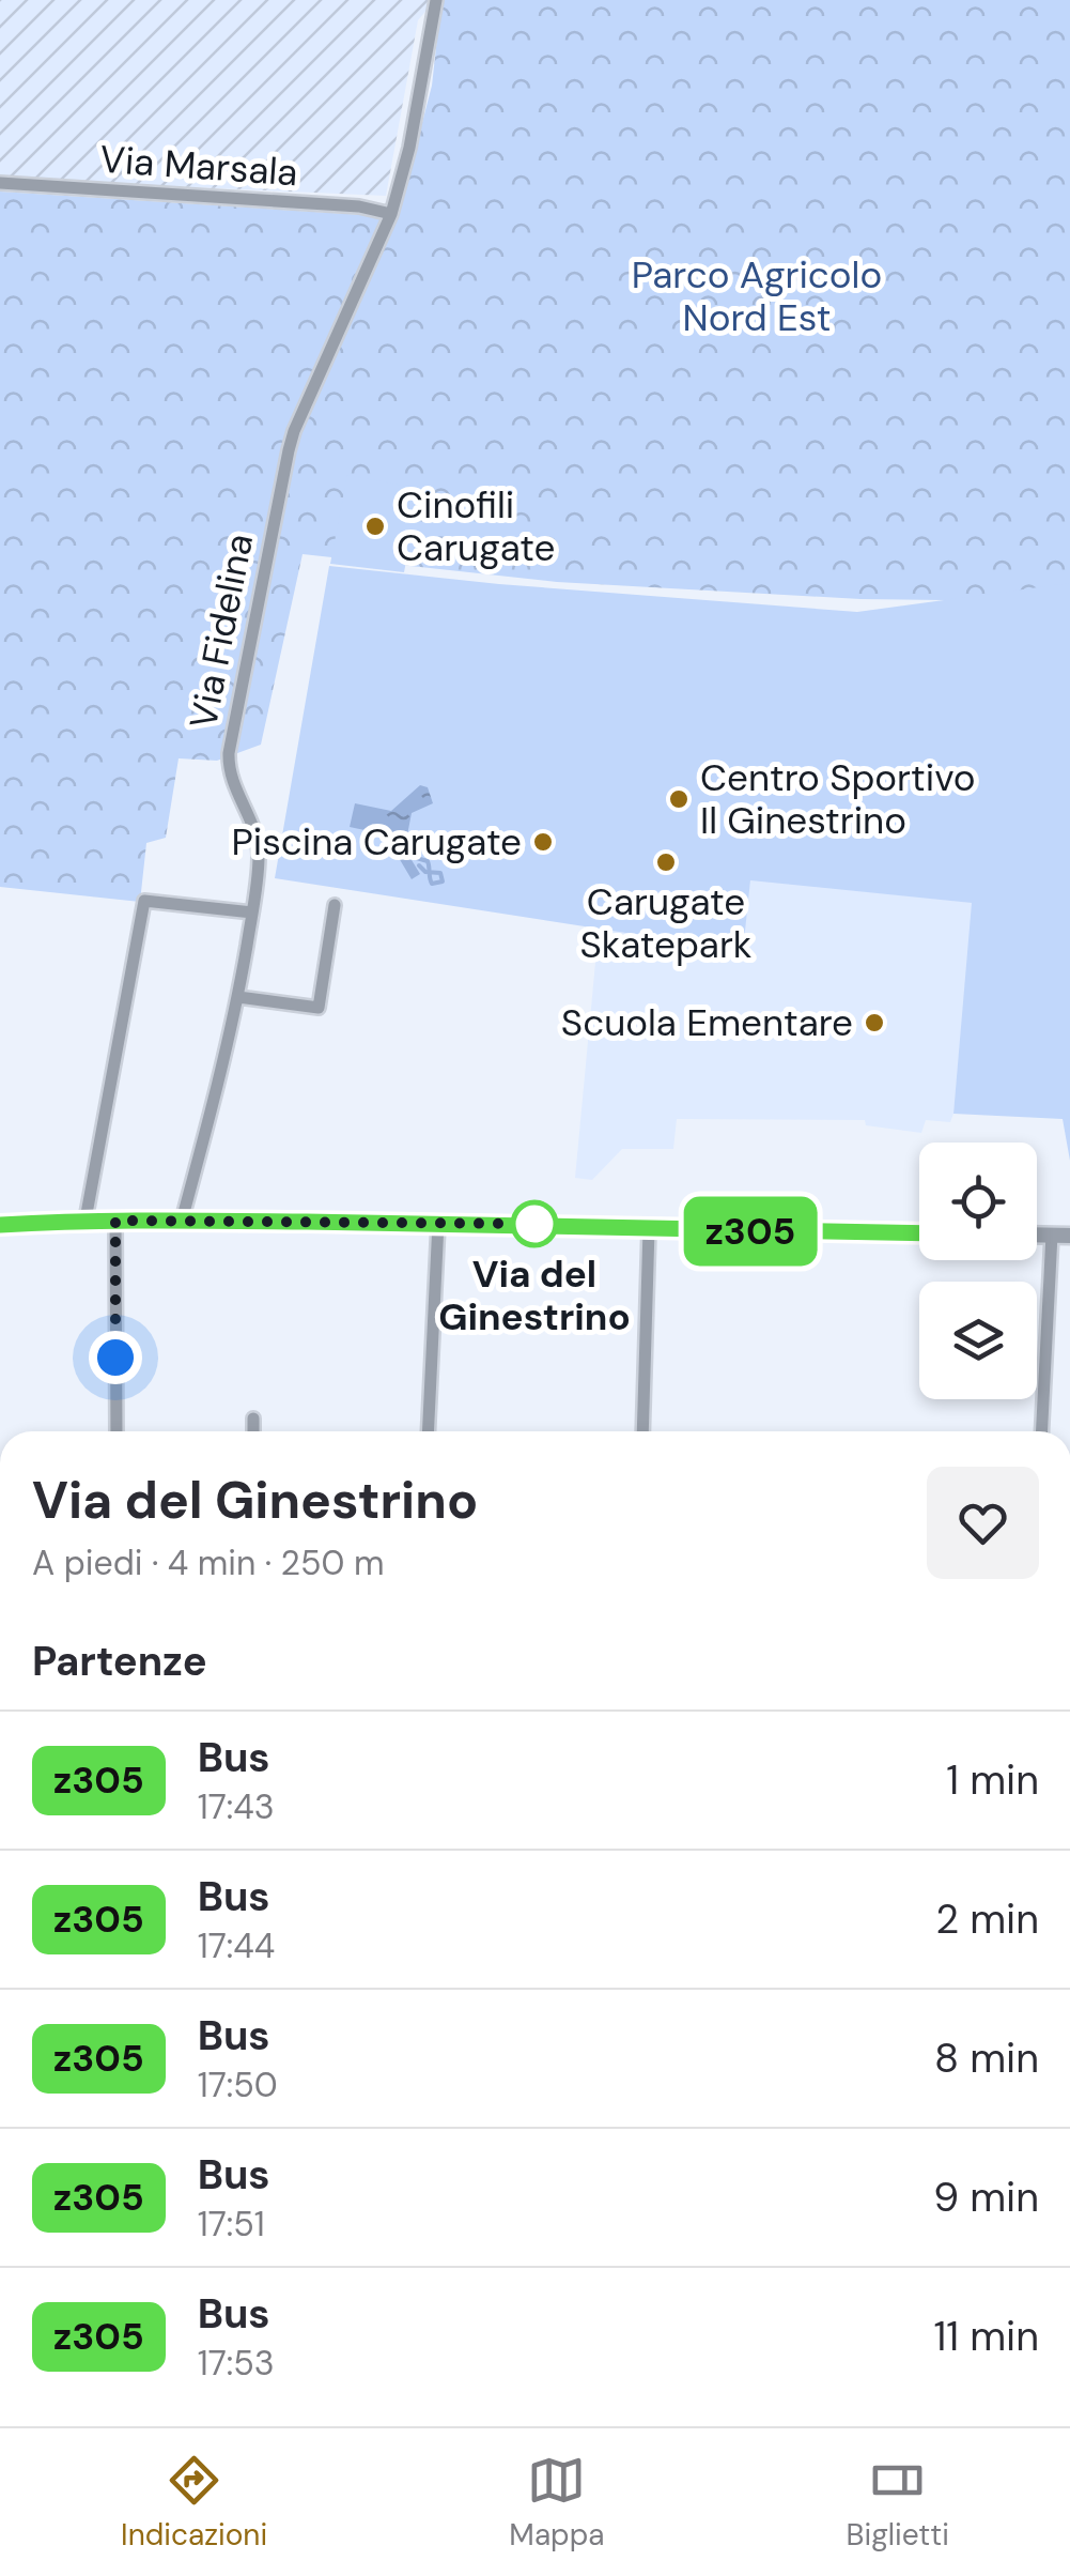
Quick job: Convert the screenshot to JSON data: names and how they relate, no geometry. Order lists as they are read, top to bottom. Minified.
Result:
{"streets":{"street":["Via Marsala","Via Fidelina"]},"crossings":[["Via Marsala","Via Fidelina"]],"parks":["Parco Agricolo Nord Est"],"places":["Cinofili Carugate","Centro Sportivo Il Ginestrino","Piscina Carugate","Carugate Skatepark","Scuola Ementare","Via del Ginestrino"],"lines":["bus line z305"],"page":{"on_map":"z305","heading":[["Via del Ginestrino","A piedi · 4 min · 250 m"],"Partenze"],"list":[{"mark":"z305","name":"Bus","note":"17:43","value":"1 min"},{"mark":"z305","name":"Bus","note":"17:44","value":"2 min"},{"mark":"z305","name":"Bus","note":"17:50","value":"8 min"},{"mark":"z305","name":"Bus","note":"17:51","value":"9 min"},{"mark":"z305","name":"Bus","note":"17:53","value":"11 min"}],"tabs":["Indicazioni","Mappa","Biglietti"]}}
